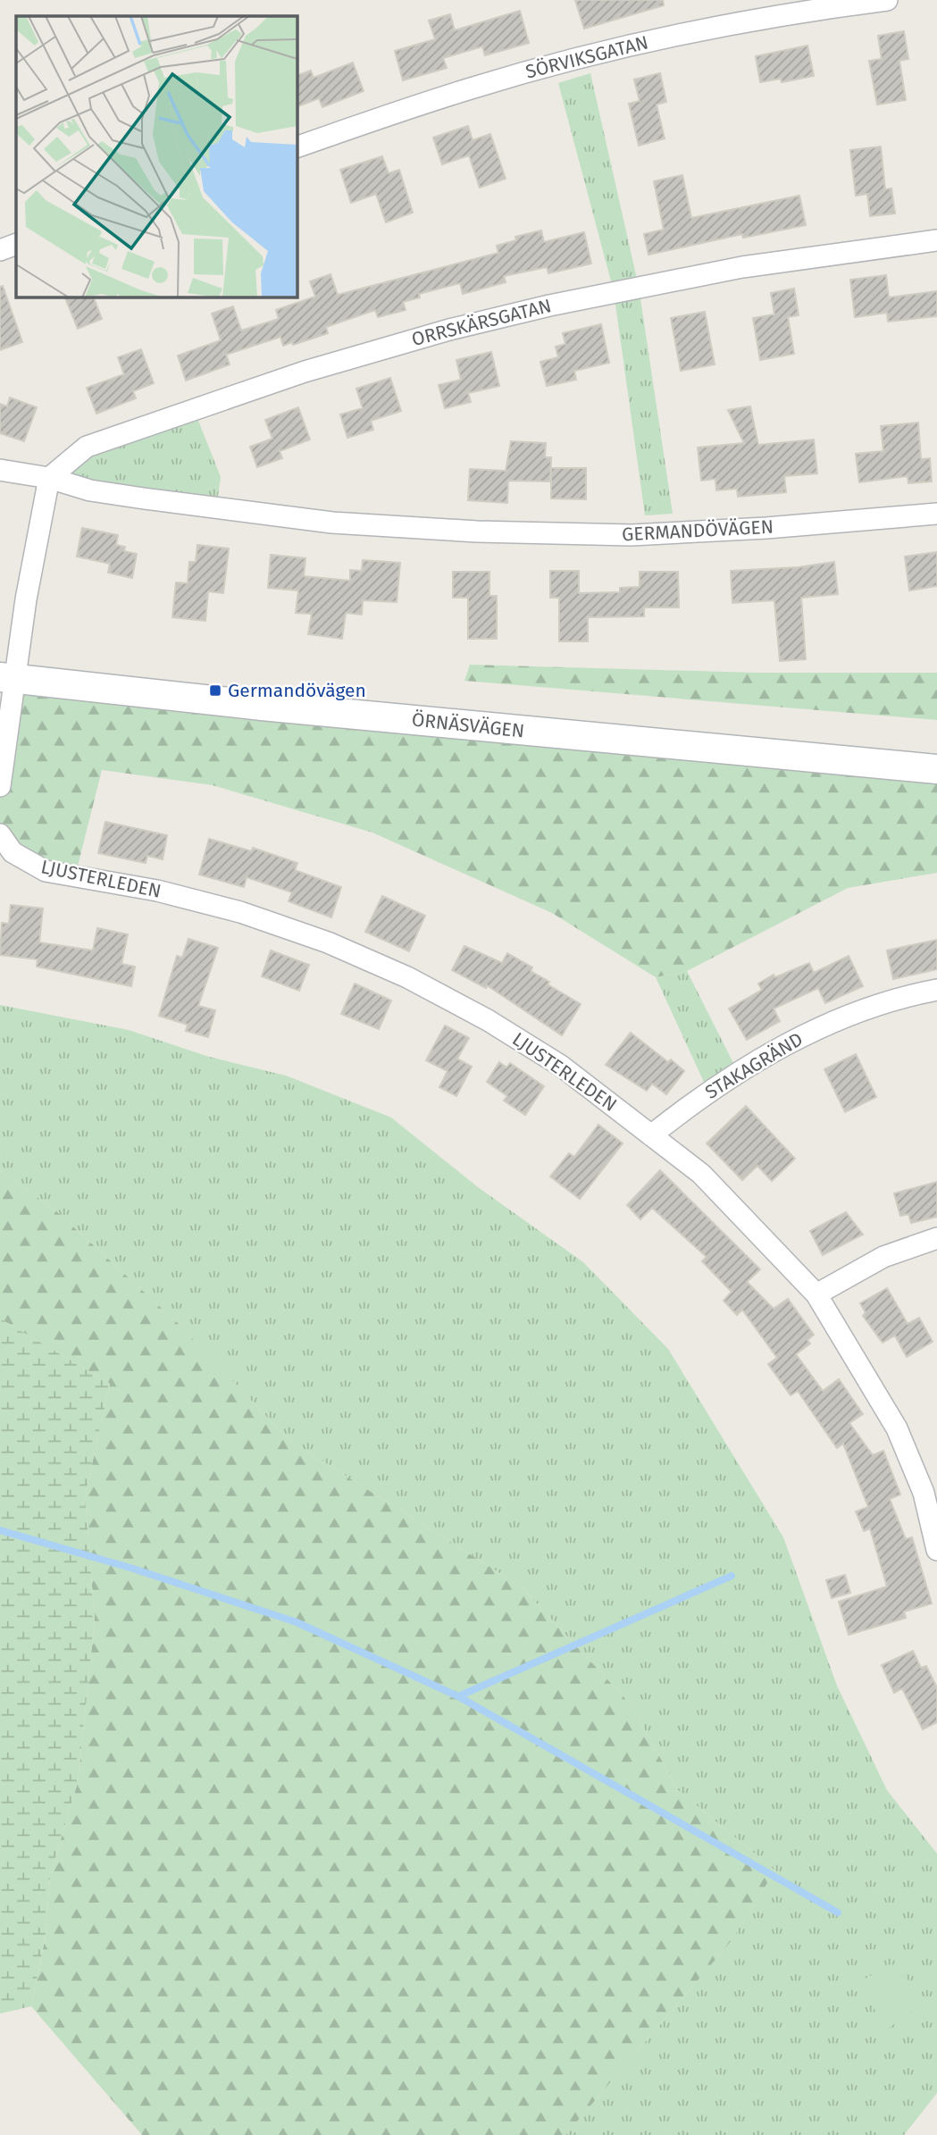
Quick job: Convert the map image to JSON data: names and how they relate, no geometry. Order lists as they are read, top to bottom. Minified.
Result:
{"streets":{"street":["SÖRVIKSGATAN","ORRSKÄRSGATAN","GERMANDÖVÄGEN","ÖRNÄSVÄGEN","LJUSTERLEDEN","STAKAGRÄND"]},"crossings":[["ORRSKÄRSGATAN","GERMANDÖVÄGEN"],["LJUSTERLEDEN","STAKAGRÄND"]],"places":{"transit":["Germandövägen"]}}
